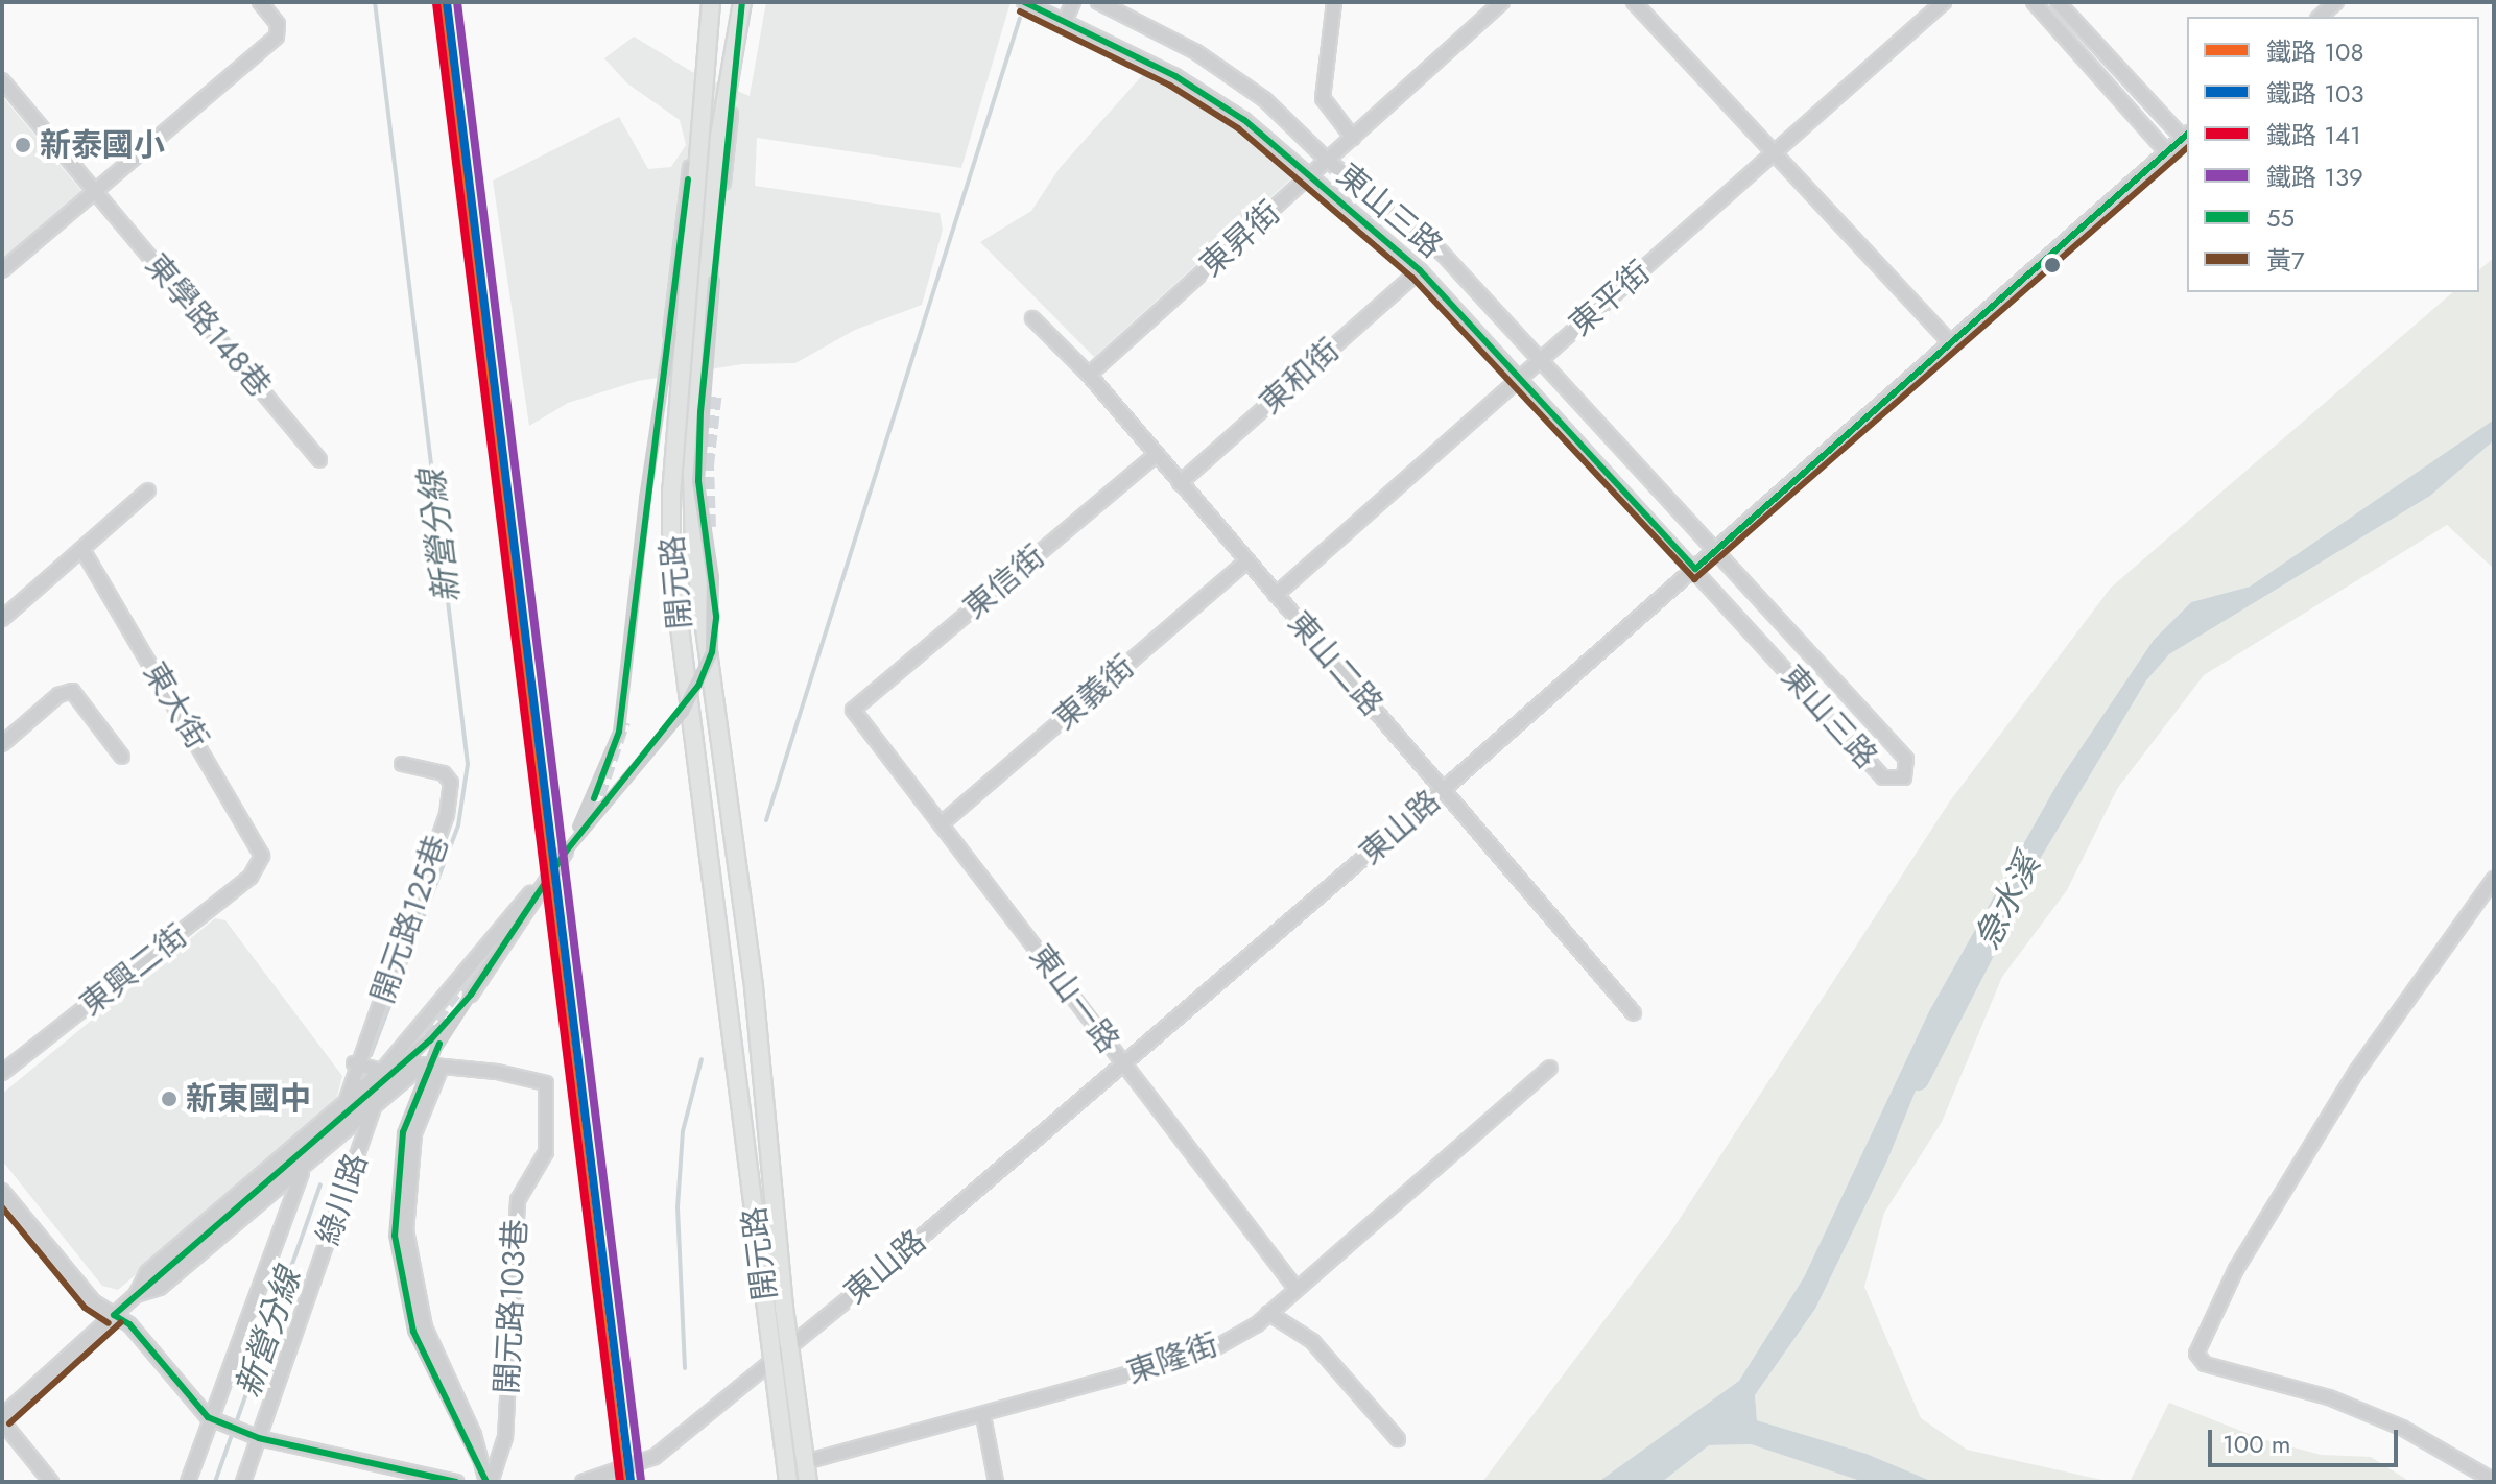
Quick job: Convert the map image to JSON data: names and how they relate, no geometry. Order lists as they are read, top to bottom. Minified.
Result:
{"streets":{"main road":["開元路"],"street":["東山三路","東昇街","東平街","東學路148巷","東和街","東信街","東山二路","東義街","東大街","東山路","開元路125巷","東興二街","東山一路","綠川路","開元路103巷","東隆街"]},"crossings":[["東山三路","東昇街"],["東山三路","東平街"],["東山三路","東和街"],["東山三路","東山路"],["東昇街","東山二路"],["東平街","東山二路"],["東和街","東山二路"],["開元路","東山路"],["開元路","東隆街"],["東信街","東山二路"],["東信街","東山一路"],["東山二路","東義街"],["東山二路","東山路"],["東義街","東山一路"],["東大街","東興二街"],["東山路","東山一路"],["東山一路","東隆街"]],"water":["新營分線","急水溪"],"places":["新泰國小","新東國中"],"lines":["rail line 108","rail line 103","rail line 139","transit line 55","rail line 141","transit line 黃7"],"legend":["鐵路 108","鐵路 103","鐵路 141","鐵路 139","55","黃7"],"scale_bar":"100 m"}
